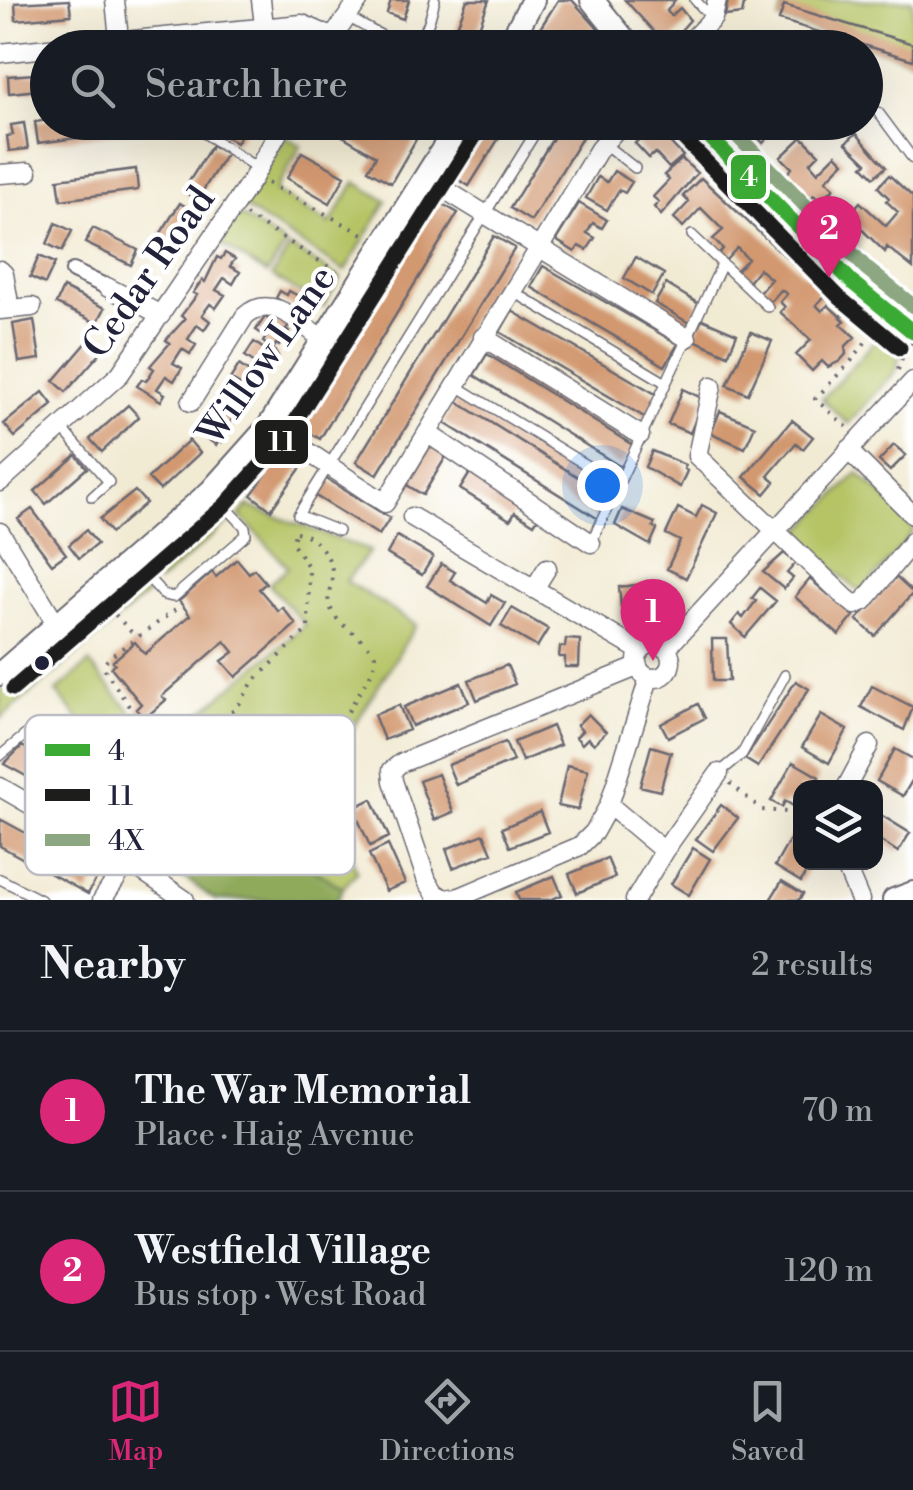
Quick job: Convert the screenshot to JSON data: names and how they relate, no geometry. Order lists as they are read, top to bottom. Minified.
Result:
{"streets":{"street":["Cedar Road","Willow Lane"]},"lines":["transit line 4","transit line 11","transit line 4X"],"legend":["4","11","4X"],"page":{"search":"Search here","pins":["2","1"],"heading":["Nearby","2 results"],"list":[{"mark":"1","name":"The War Memorial","note":"Place · Haig Avenue","value":"70 m"},{"mark":"2","name":"Westfield Village","note":"Bus stop · West Road","value":"120 m"}],"nav":["Map","Directions","Saved"]}}
